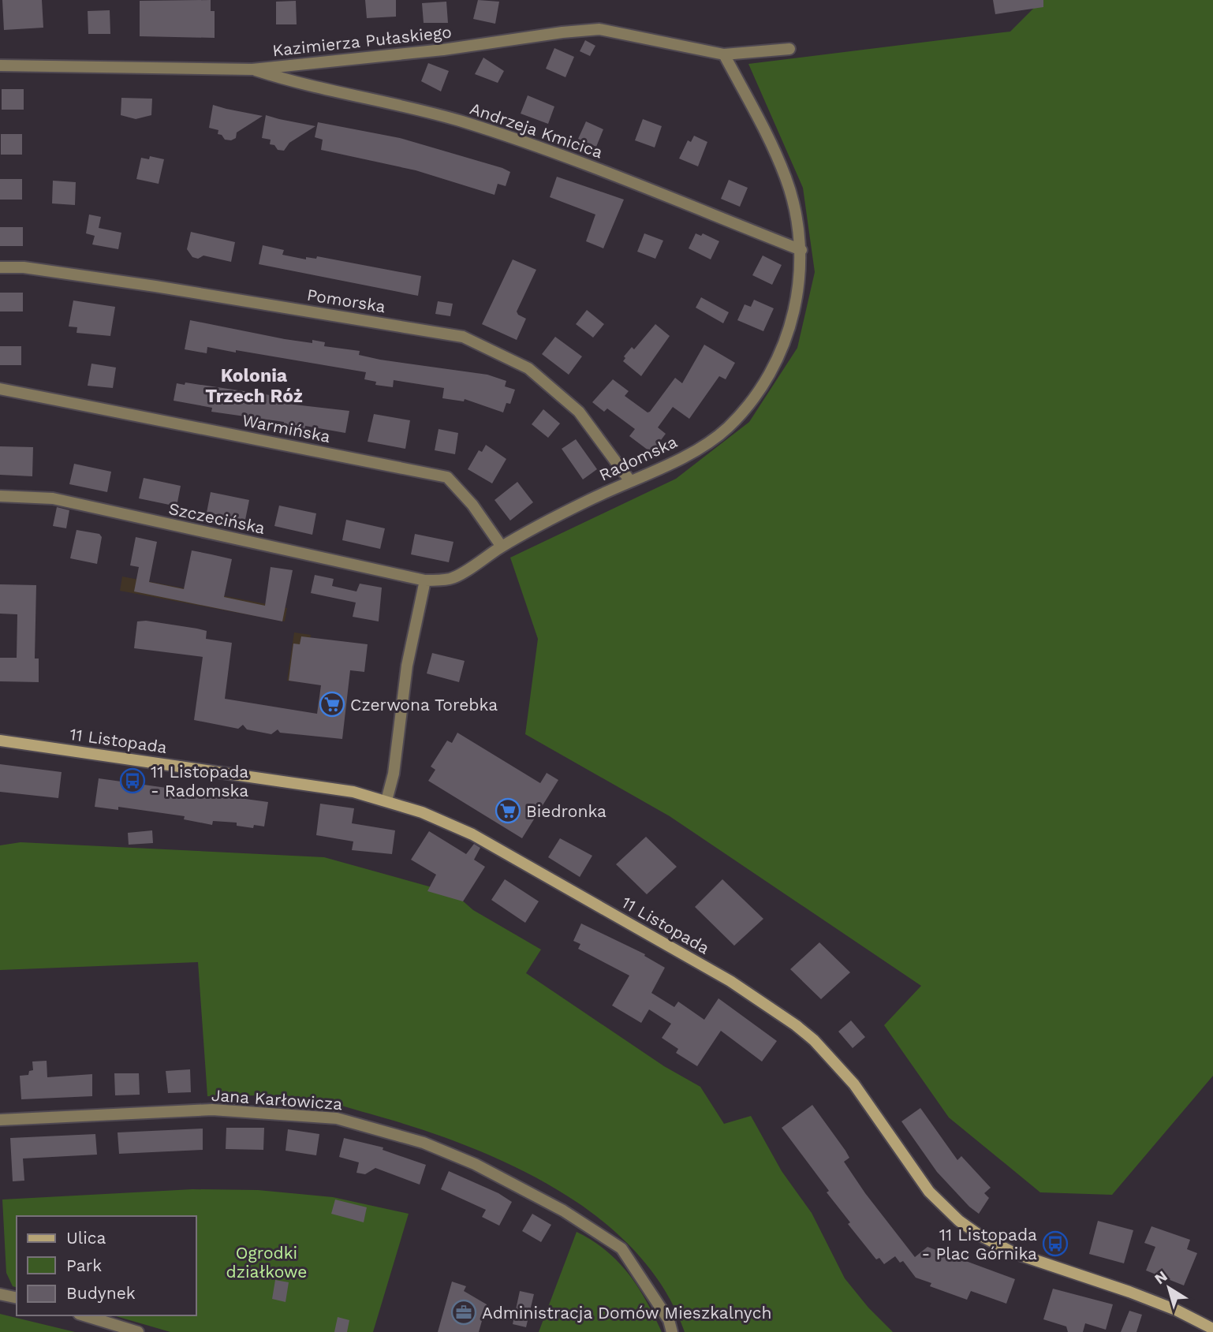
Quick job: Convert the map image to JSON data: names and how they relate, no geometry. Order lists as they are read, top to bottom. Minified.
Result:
{"streets":{"main road":["11 Listopada"],"street":["Kazimierza Pułaskiego","Andrzeja Kmicica","Pomorska","Warmińska","Radomska","Szczecińska","Jana Karłowicza"]},"crossings":[["Kazimierza Pułaskiego","Andrzeja Kmicica"],["Kazimierza Pułaskiego","Radomska"],["Andrzeja Kmicica","Radomska"],["Pomorska","Radomska"],["Warmińska","Radomska"],["Radomska","Szczecińska"]],"districts":["Kolonia Trzech Róż"],"parks":["Ogrodki działkowe"],"places":{"supermarket":["Czerwona Torebka","Biedronka"],"bus stop":["11 Listopada - Radomska","11 Listopada - Plac Górnika"],"office":["Administracja Domów Mieszkalnych"]},"legend":["Ulica","Park","Budynek"],"north":"top left"}
